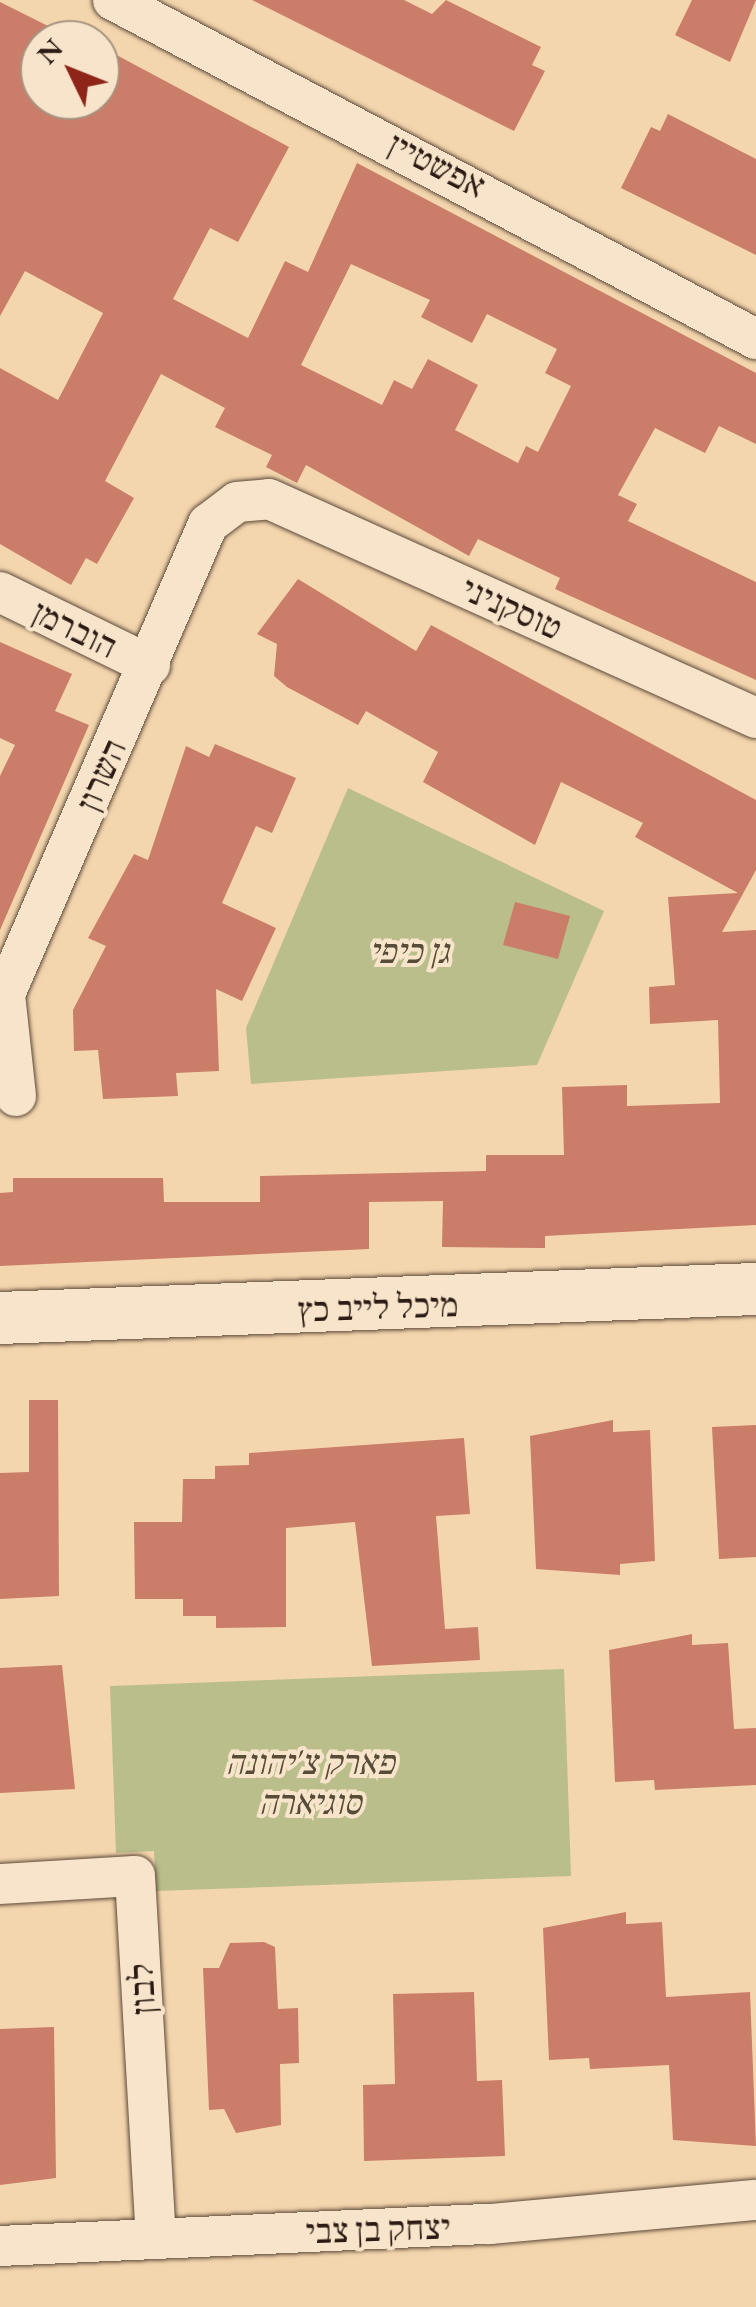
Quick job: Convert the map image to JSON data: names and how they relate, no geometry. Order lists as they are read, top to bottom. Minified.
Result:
{"streets":{"street":["אפשטיין","טוסקניני","הוברמן","השרון","מיכל לייב כץ","לבון","יצחק בן צבי"]},"crossings":[["טוסקניני","השרון"],["הוברמן","השרון"],["לבון","יצחק בן צבי"]],"parks":["גן כיפי","פארק צ'יהונה סוגיארה"],"north":"top left"}
